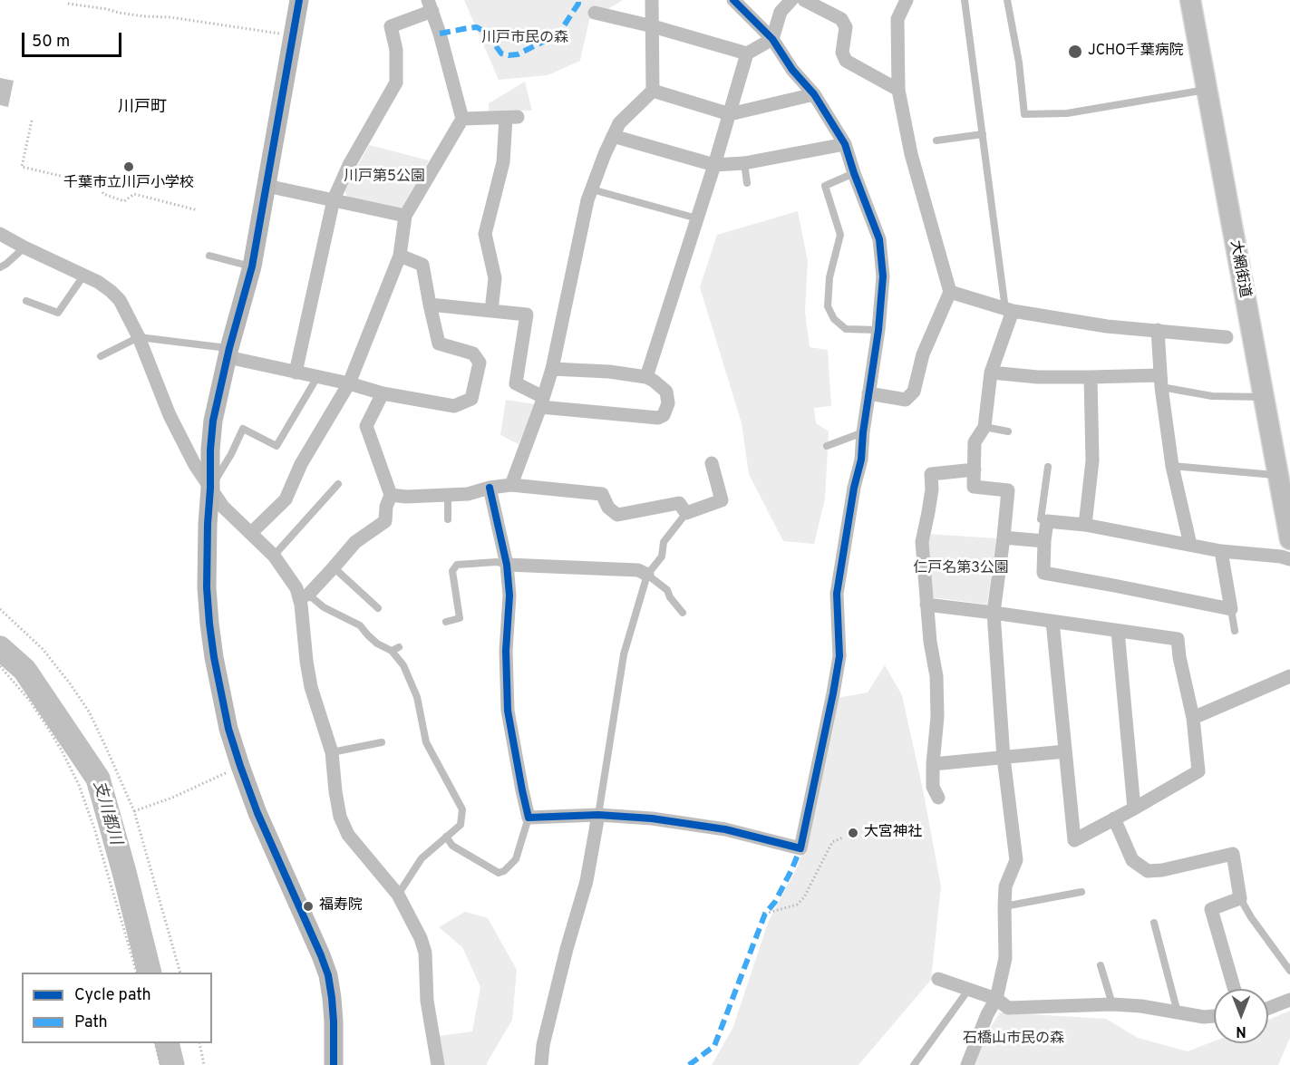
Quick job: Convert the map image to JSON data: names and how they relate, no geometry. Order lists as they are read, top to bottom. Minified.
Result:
{"streets":{"main road":["大網街道"]},"districts":["川戸町"],"water":["支川都川"],"parks":["川戸市民の森","川戸第5公園","仁戸名第3公園","石橋山市民の森"],"places":["JCHO千葉病院","千葉市立川戸小学校","大宮神社","福寿院"],"legend":["Cycle path","Path"],"scale_bar":"50 m","north":"bottom"}
